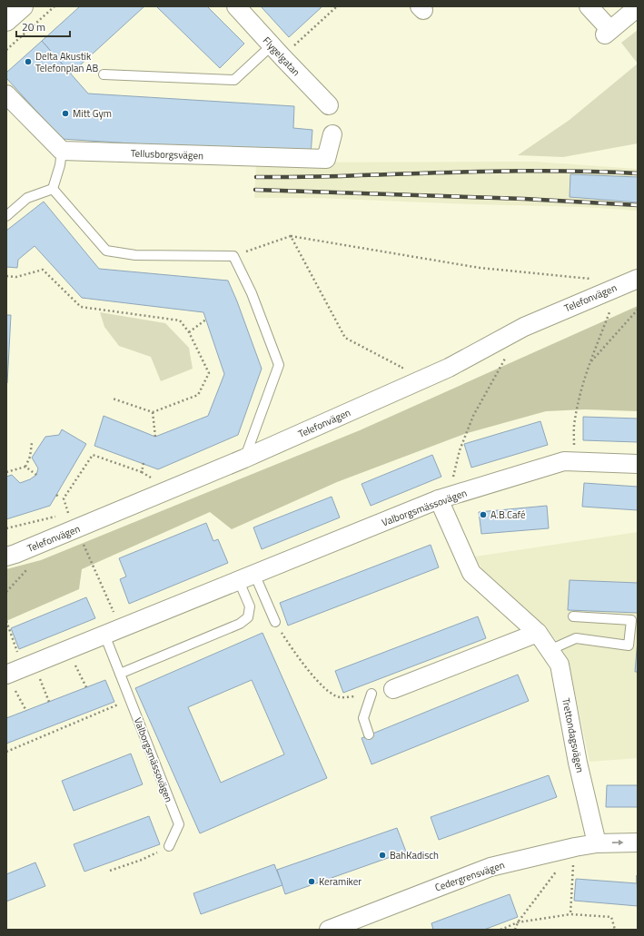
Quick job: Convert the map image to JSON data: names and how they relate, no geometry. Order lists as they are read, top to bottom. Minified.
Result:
{"streets":{"street":["Flygelgatan","Tellusborgsvägen","Telefonvägen","Valborgsmässovägen","Trettondagsvägen","Cedergrensvägen"]},"crossings":[["Valborgsmässovägen","Trettondagsvägen"],["Trettondagsvägen","Cedergrensvägen"]],"places":["Delta Akustik Telefonplan AB","Mitt Gym","A.B.Café","BahKadisch","Keramiker"],"scale_bar":"20 m"}
